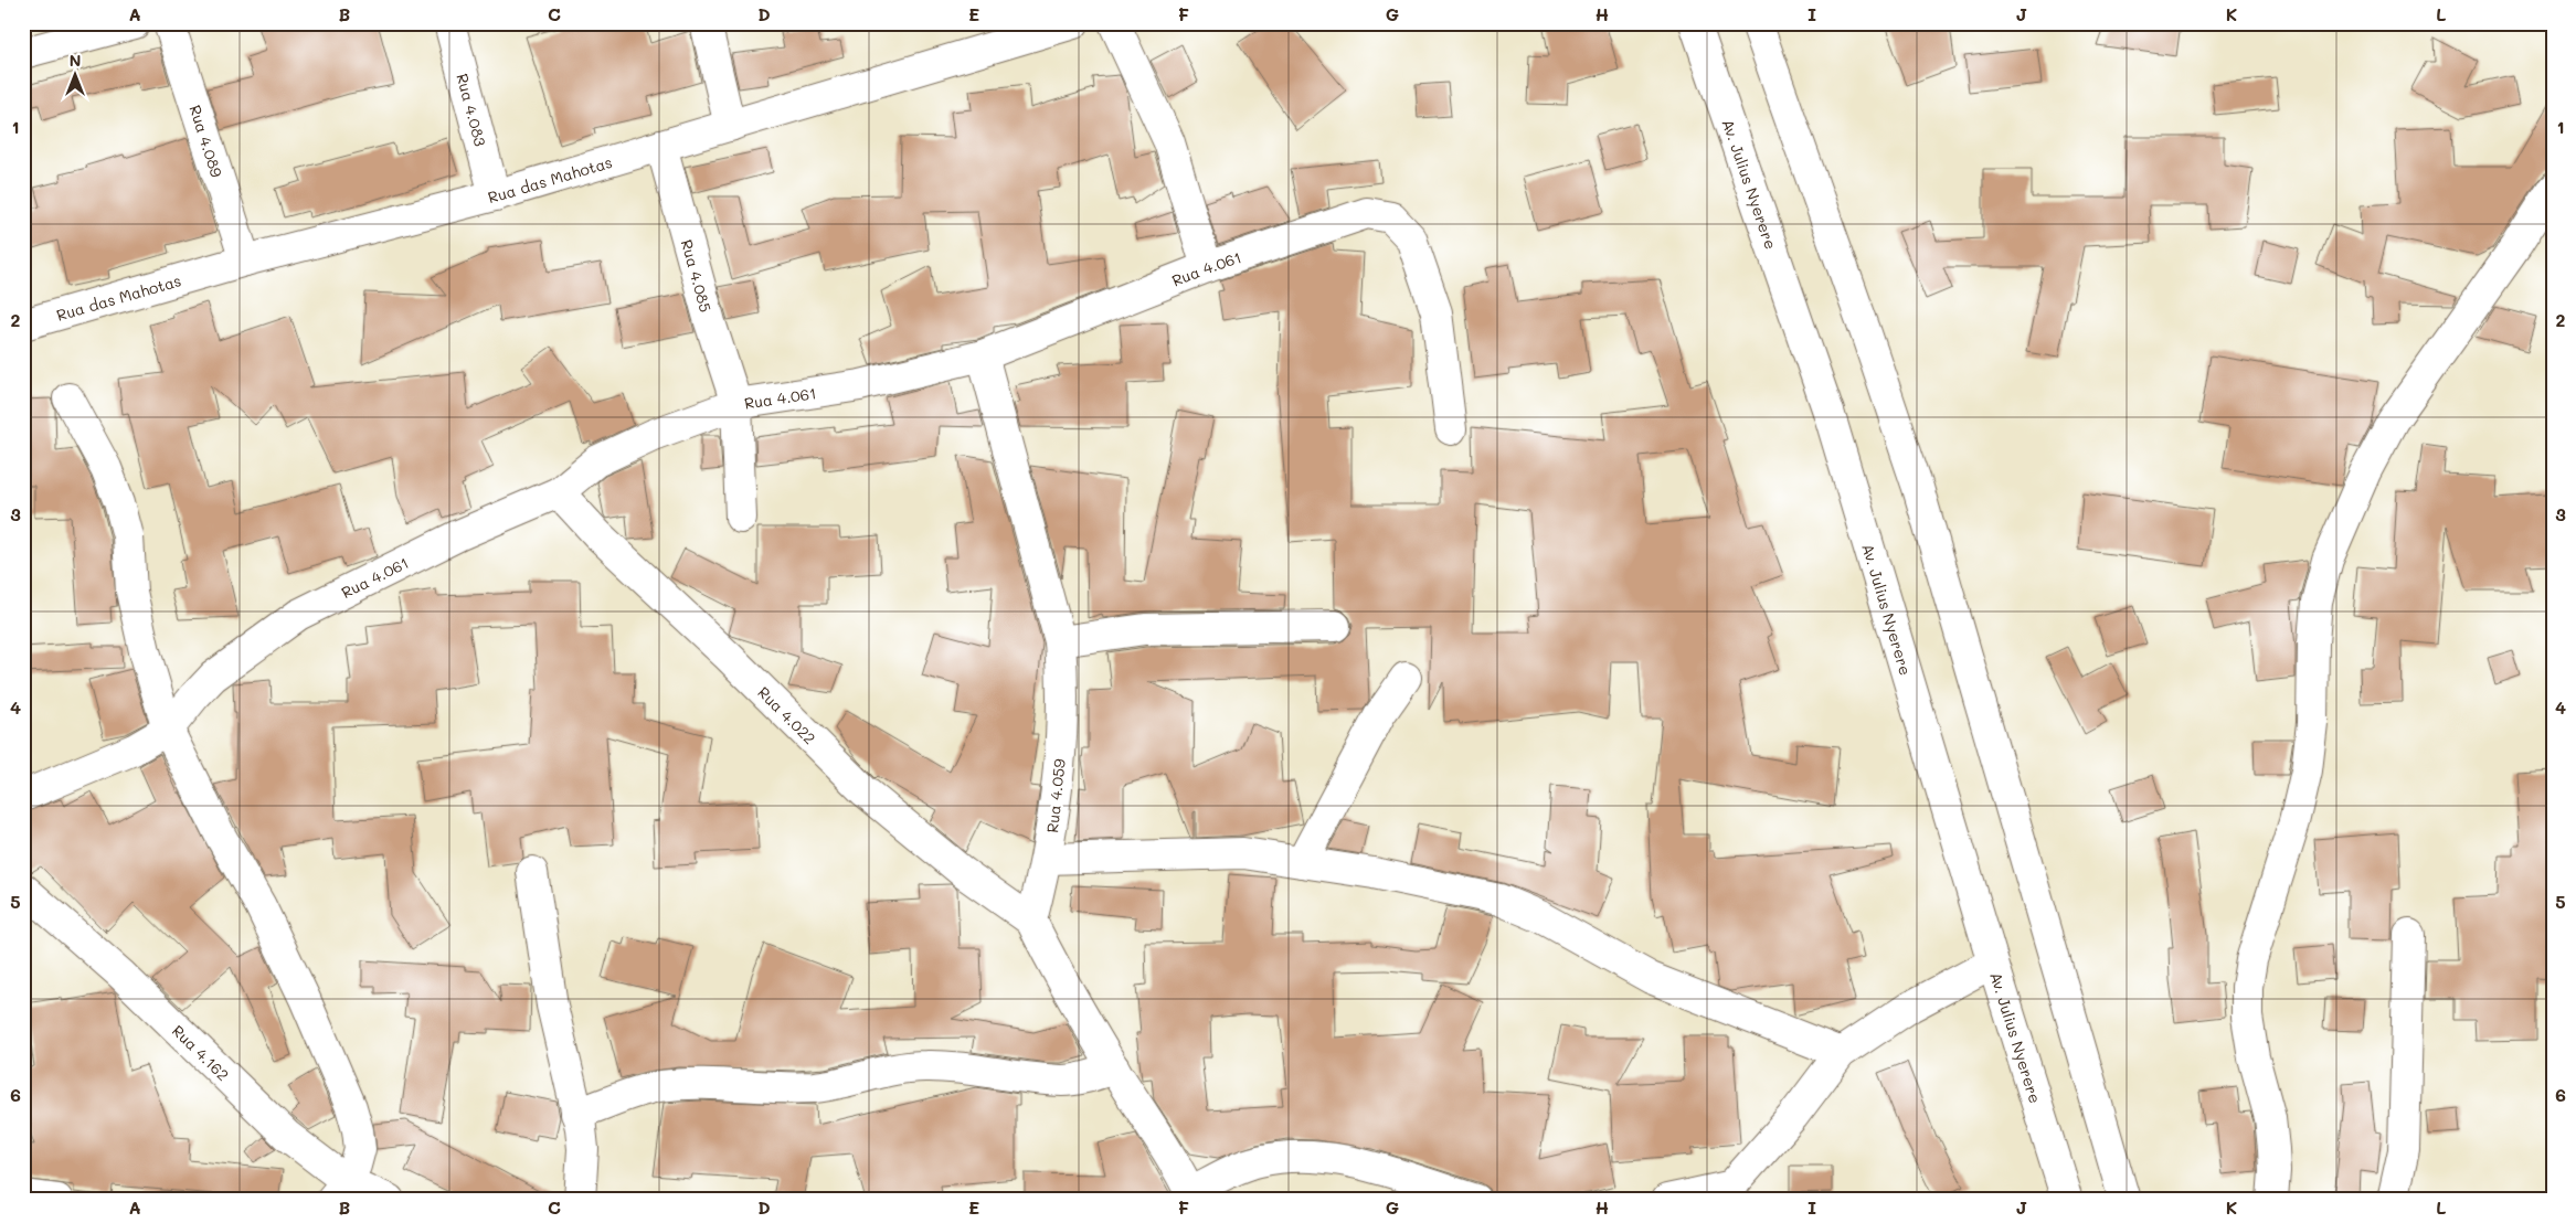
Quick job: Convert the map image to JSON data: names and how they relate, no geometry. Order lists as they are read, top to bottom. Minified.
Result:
{"streets":{"street":["Rua 4.083","Rua 4.089","Rua das Mahotas","Av. Julius Nyerere","Rua 4.061","Rua 4.085","Rua 4.022","Rua 4.059","Rua 4.162"]},"crossings":[["Rua 4.083","Rua das Mahotas"],["Rua 4.089","Rua das Mahotas"],["Rua das Mahotas","Rua 4.085"],["Rua 4.061","Rua 4.085"],["Rua 4.061","Rua 4.022"],["Rua 4.061","Rua 4.059"],["Rua 4.022","Rua 4.059"]],"north":"top","grid":{"columns":["A","B","C","D","E","F","G","H","I","J","K","L"],"rows":["1","2","3","4","5","6"]}}
